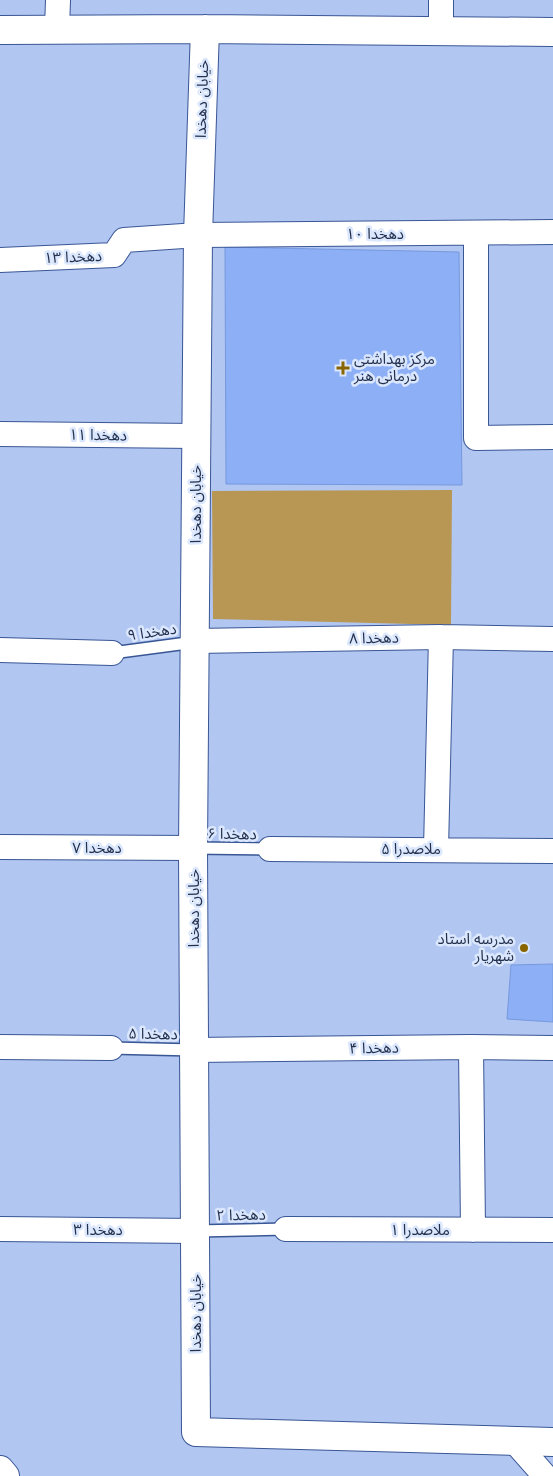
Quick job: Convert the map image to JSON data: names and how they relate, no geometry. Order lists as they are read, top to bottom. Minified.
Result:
{"streets":{"street":["خیابان دهخدا","دهخدا ۱۰","دهخدا ۱۳","دهخدا ۱۱","دهخدا ۸","دهخدا ۷","ملاصدرا ۵","دهخدا ۴","دهخدا ۳","ملاصدرا ۱"],"lane":["دهخدا ۹","دهخدا ۶","دهخدا ۵","دهخدا ۲"]},"crossings":[["خیابان دهخدا","دهخدا ۱۰"],["خیابان دهخدا","دهخدا ۱۳"],["خیابان دهخدا","دهخدا ۱۱"],["خیابان دهخدا","دهخدا ۹"],["خیابان دهخدا","دهخدا ۸"],["خیابان دهخدا","دهخدا ۶"],["خیابان دهخدا","دهخدا ۷"],["خیابان دهخدا","دهخدا ۵"],["خیابان دهخدا","دهخدا ۴"],["خیابان دهخدا","دهخدا ۲"],["خیابان دهخدا","دهخدا ۳"],["دهخدا ۱۰","دهخدا ۱۳"],["دهخدا ۹","دهخدا ۸"],["دهخدا ۶","دهخدا ۷"],["دهخدا ۶","ملاصدرا ۵"],["دهخدا ۵","دهخدا ۴"],["دهخدا ۲","دهخدا ۳"],["دهخدا ۲","ملاصدرا ۱"]],"places":{"health":["مرکز بهداشتی درمانی هنر"],"other":["مدرسه استاد شهریار"]}}
